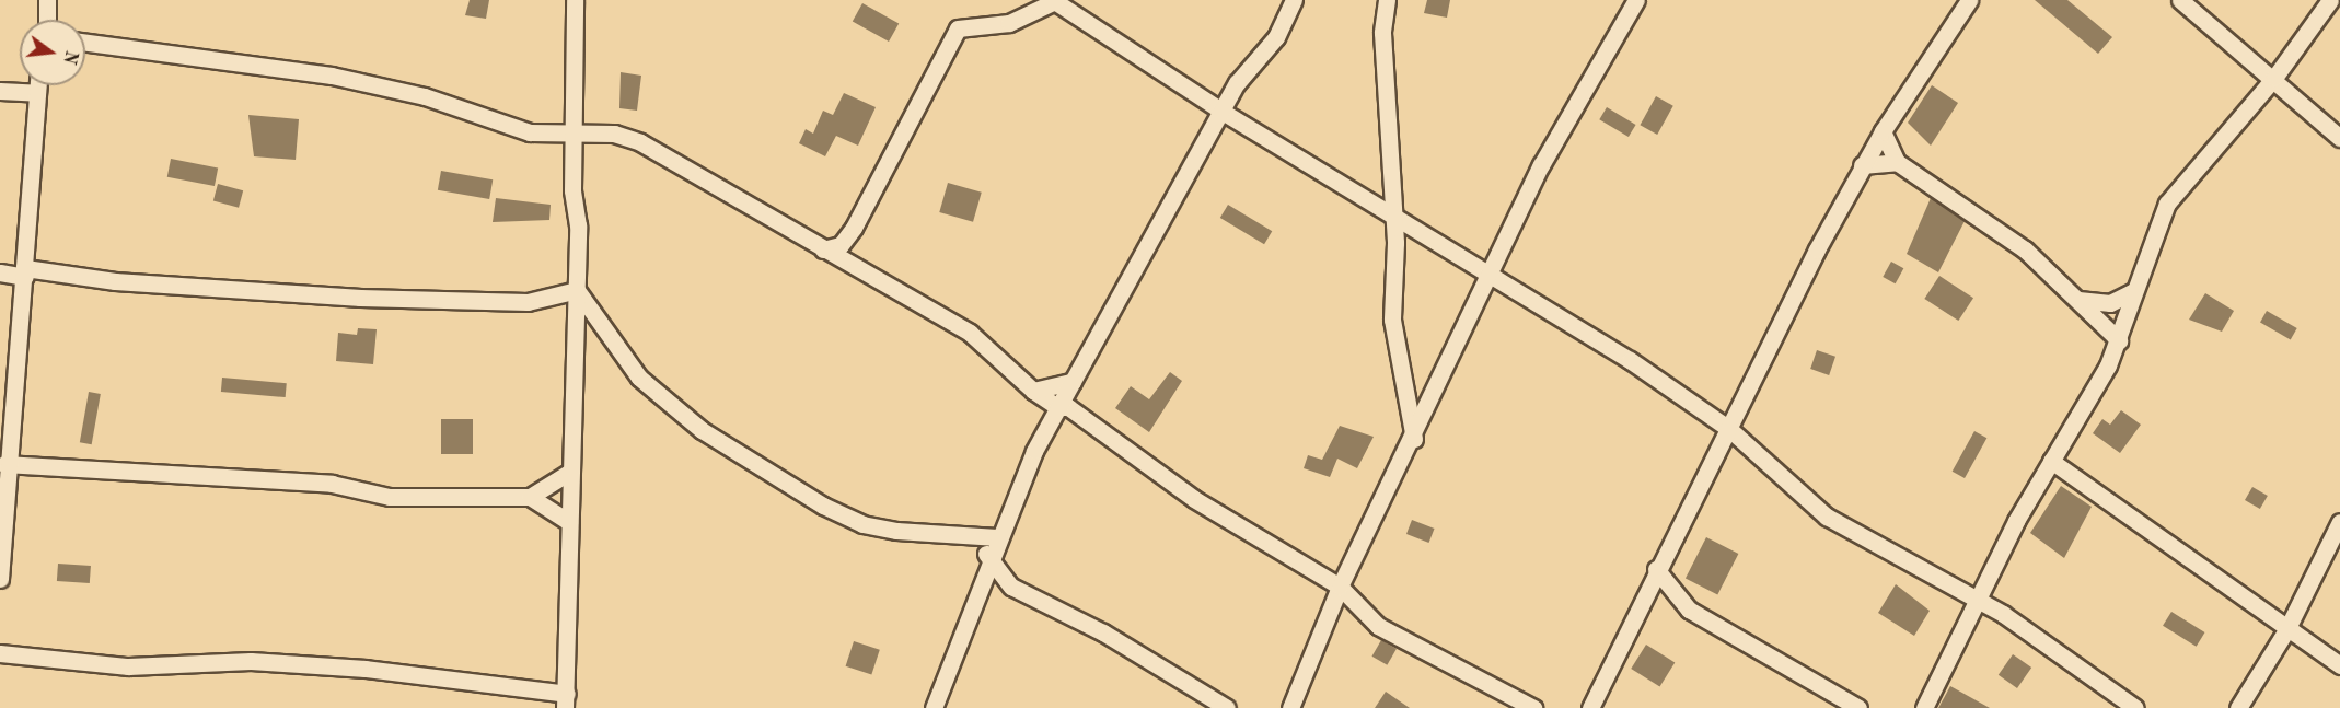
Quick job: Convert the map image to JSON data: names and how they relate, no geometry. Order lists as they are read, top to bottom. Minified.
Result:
{"north":"right"}
